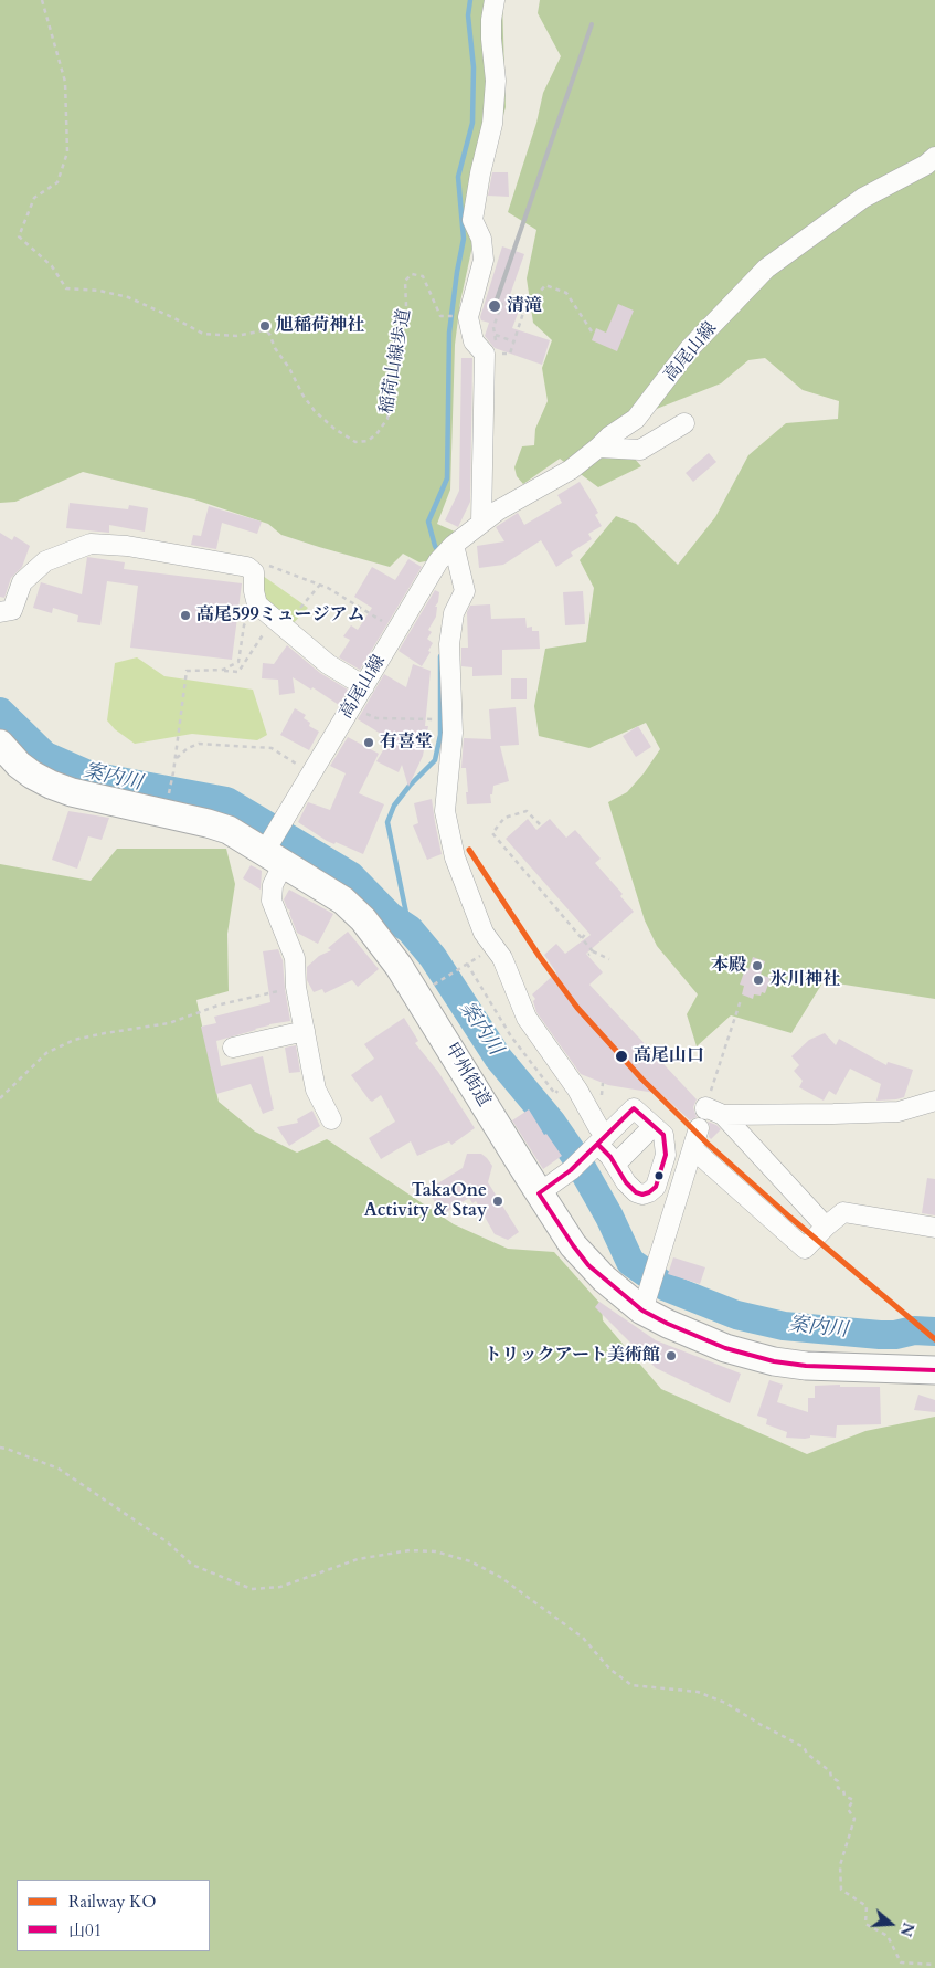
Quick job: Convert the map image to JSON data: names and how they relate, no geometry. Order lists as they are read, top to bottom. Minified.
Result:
{"streets":{"highway":["甲州街道"],"street":["高尾山線"],"path":["稲荷山線歩道"]},"crossings":[["高尾山線","甲州街道"]],"water":["案内川"],"places":["清滝","旭稲荷神社","高尾599ミュージアム","有喜堂","本殿","氷川神社","高尾山口","TakaOne Activity & Stay","トリックアート美術館"],"lines":["rail line KO","transit line 山01"],"legend":["Railway KO","山01"],"north":"right"}
